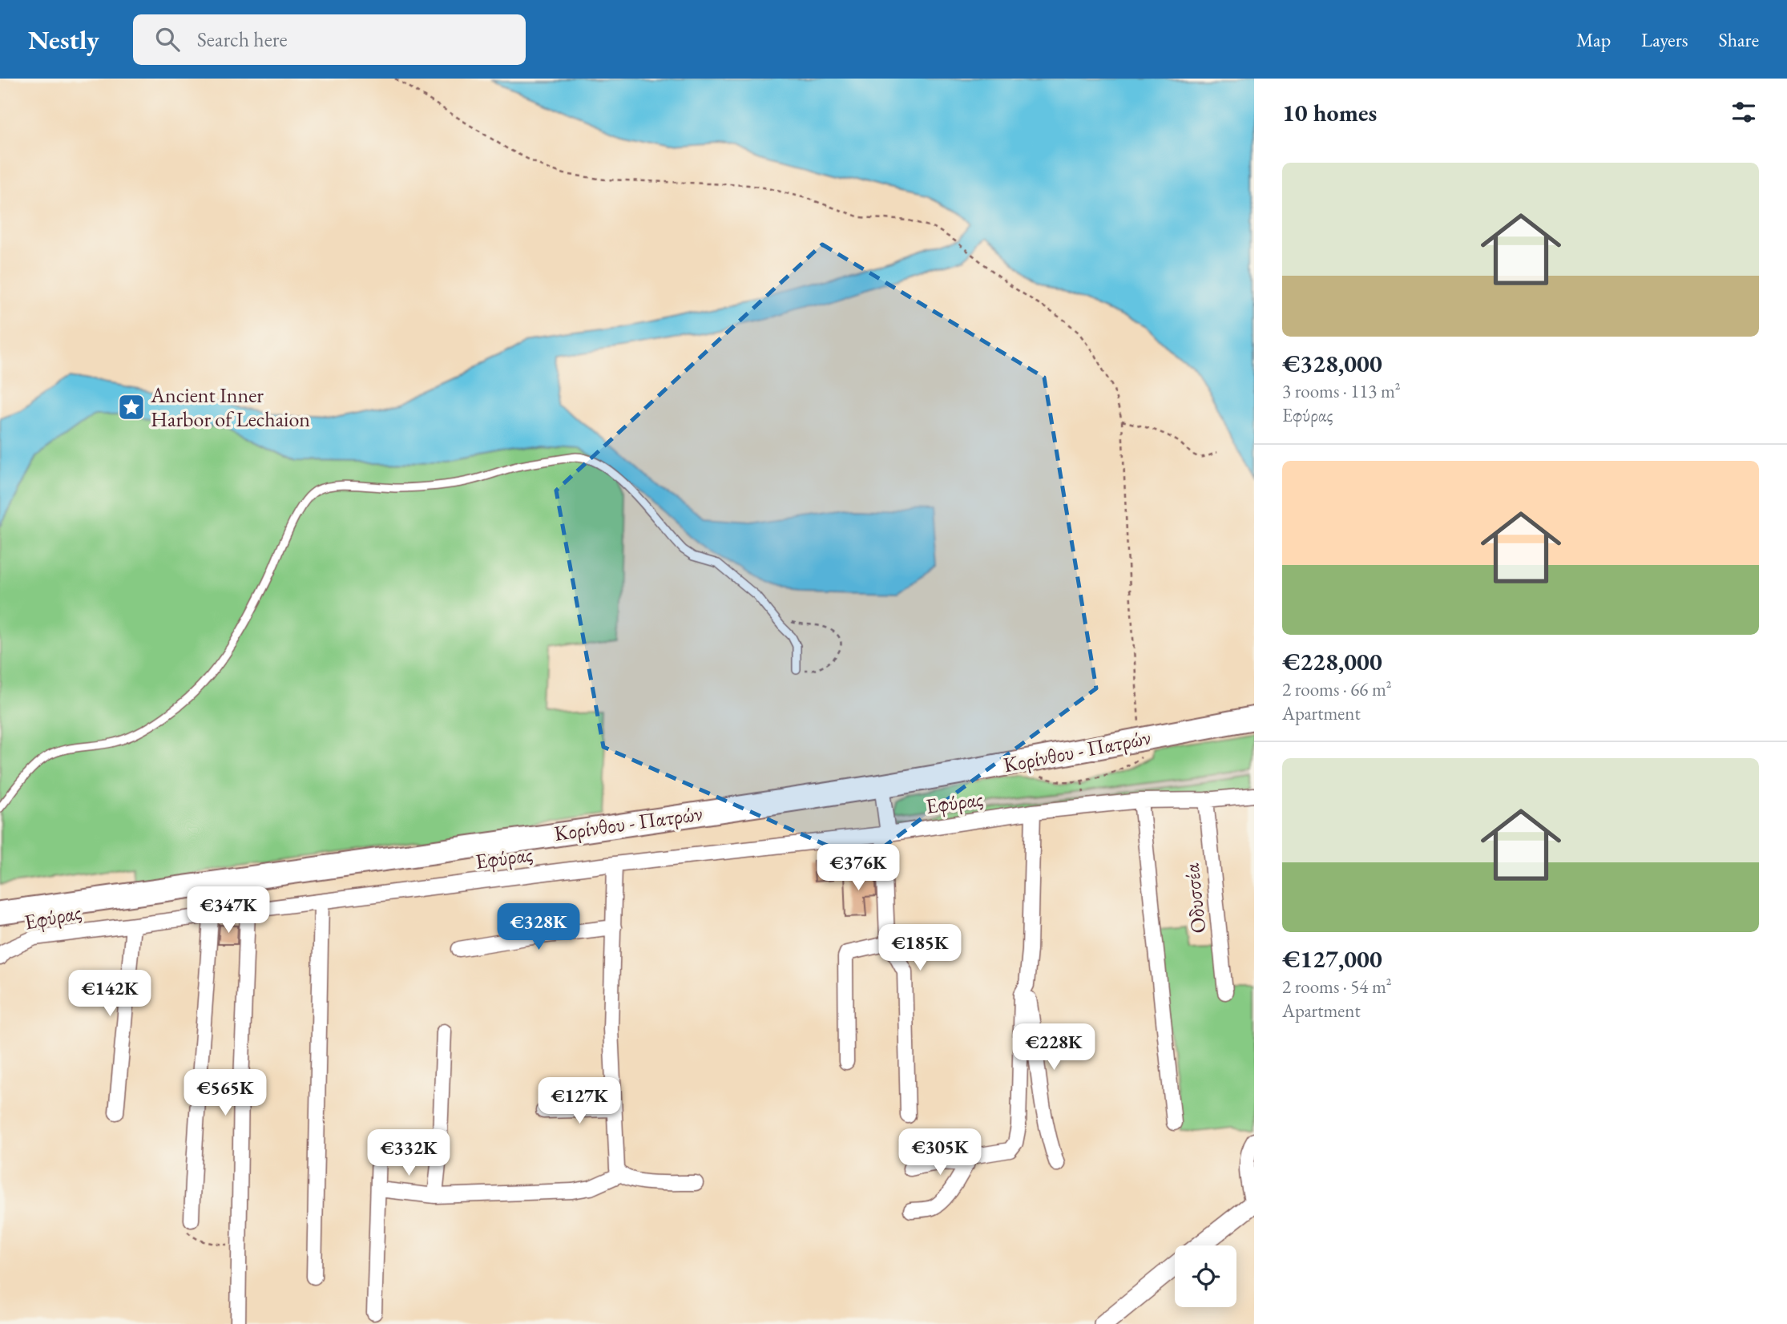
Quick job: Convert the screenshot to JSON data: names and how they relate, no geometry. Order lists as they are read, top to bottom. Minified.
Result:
{"streets":{"main road":["Κορίνθου - Πατρών"],"street":["Εφύρας","Οδυσσέα"]},"crossings":[["Εφύρας","Οδυσσέα"]],"places":{"place":["Ancient Inner Harbor of Lechaion"]},"page":{"header":"Nestly","search":"Search here","nav":["Map","Layers","Share"],"heading":"10 homes","list":[{"name":"€328,000","note":"3 rooms · 113 m² · Εφύρας"},{"name":"€228,000","note":"2 rooms · 66 m² · Apartment"},{"name":"€127,000","note":"2 rooms · 54 m² · Apartment"}],"price":["€376K","€347K","€328K","€185K","€142K","€228K","€565K","€127K","€305K","€332K"]}}
